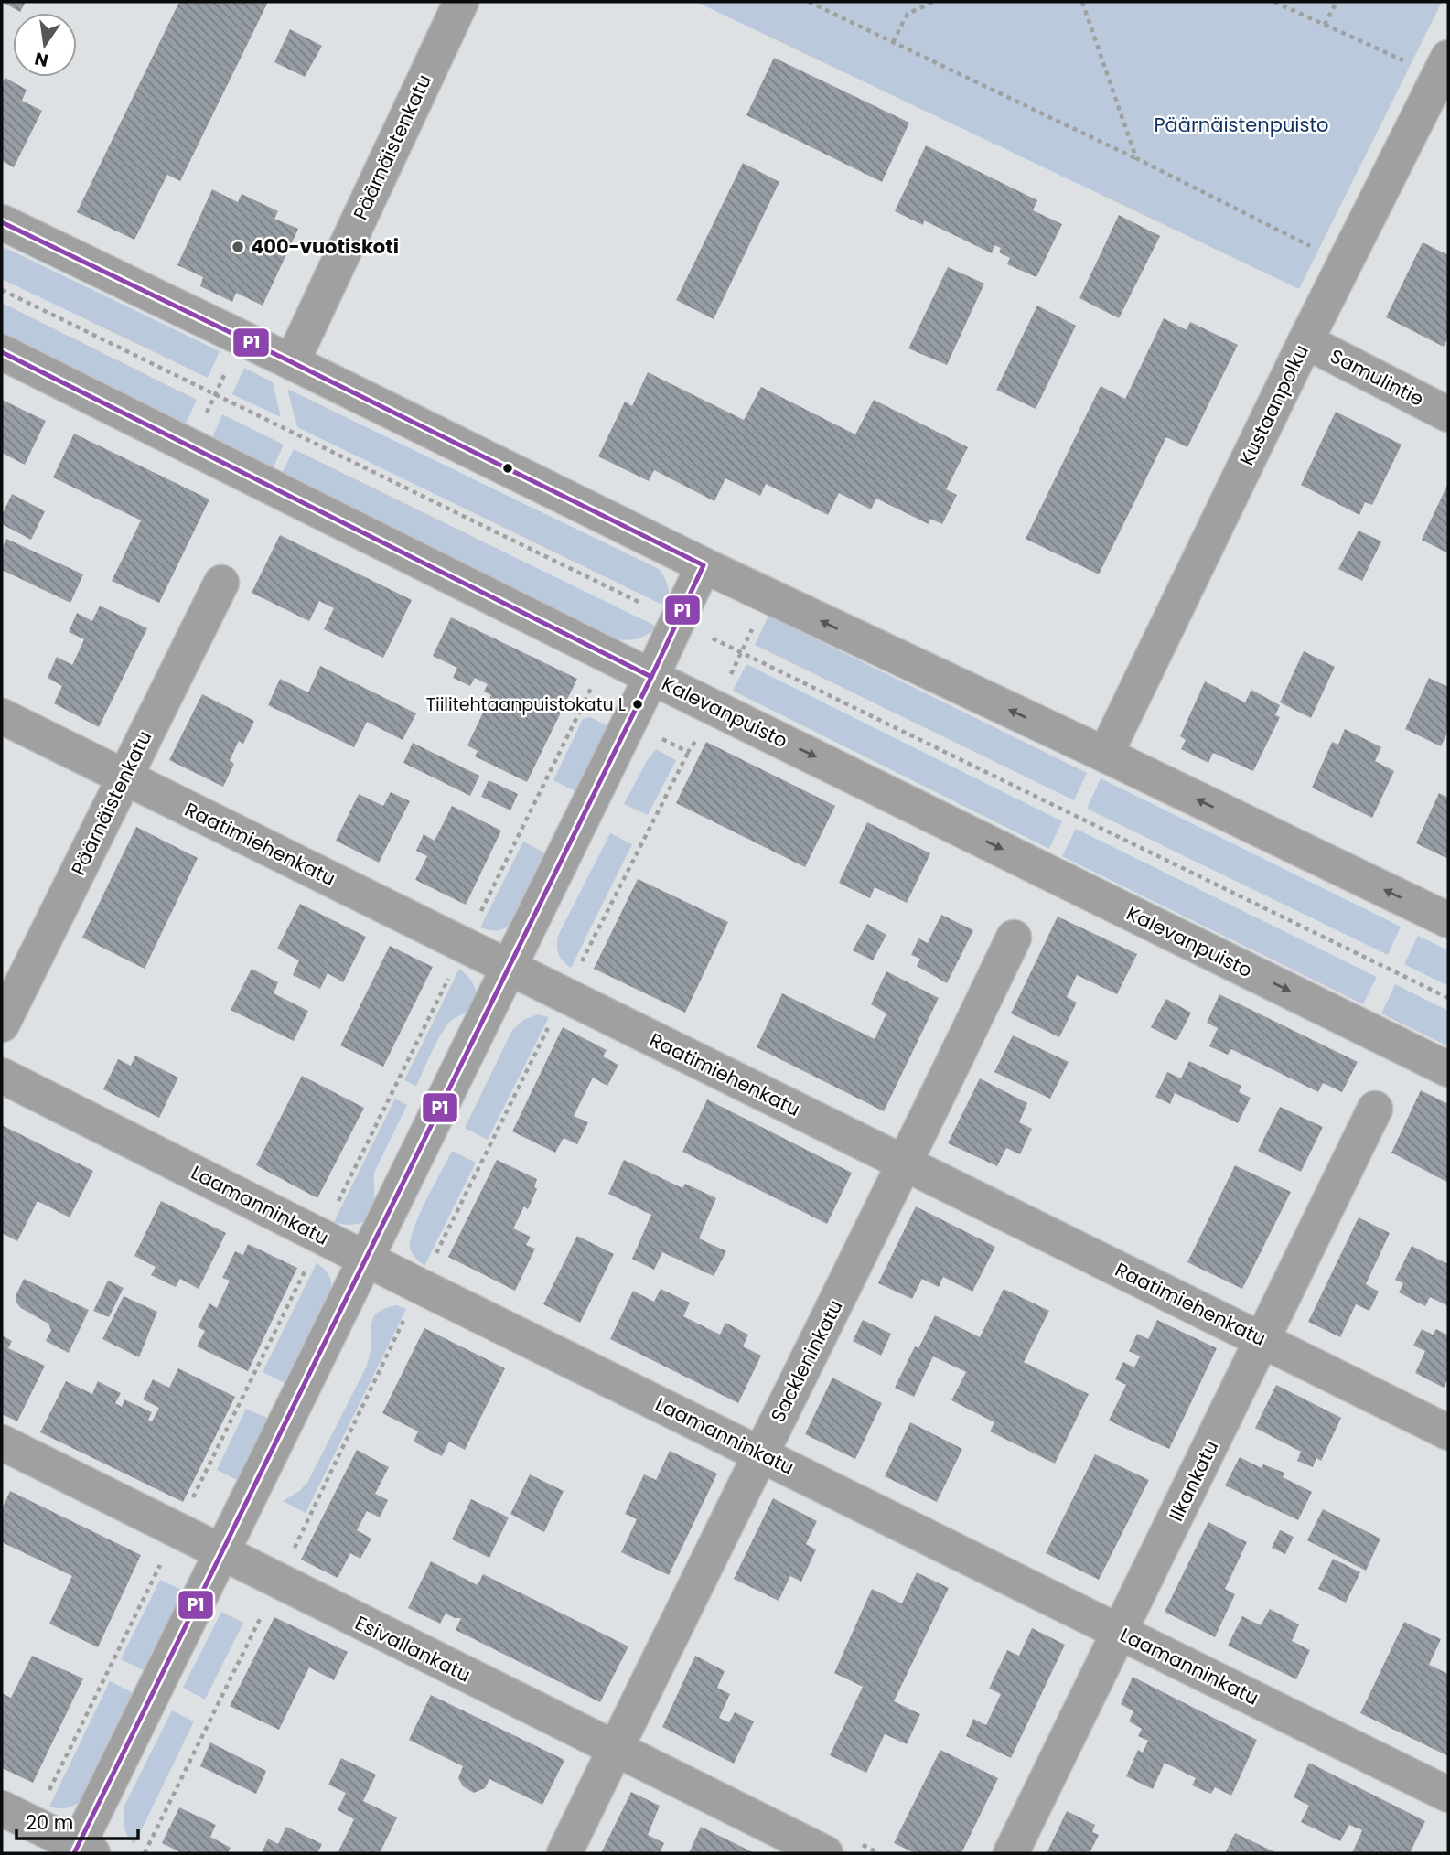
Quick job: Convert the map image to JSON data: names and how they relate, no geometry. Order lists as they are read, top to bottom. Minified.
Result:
{"streets":{"street":["Päärnäistenkatu","Samulintie","Kustaanpolku","Kalevanpuisto","Raatimiehenkatu","Laamanninkatu","Sackleninkatu","Ilkankatu","Esivallankatu"]},"crossings":[["Päärnäistenkatu","Raatimiehenkatu"],["Samulintie","Kustaanpolku"],["Raatimiehenkatu","Sackleninkatu"],["Raatimiehenkatu","Ilkankatu"],["Laamanninkatu","Sackleninkatu"],["Laamanninkatu","Ilkankatu"],["Sackleninkatu","Esivallankatu"]],"parks":["Päärnäistenpuisto"],"places":["400-vuotiskoti","Tiilitehtaanpuistokatu L"],"lines":["transit line P1"],"scale_bar":"20 m","north":"bottom"}
